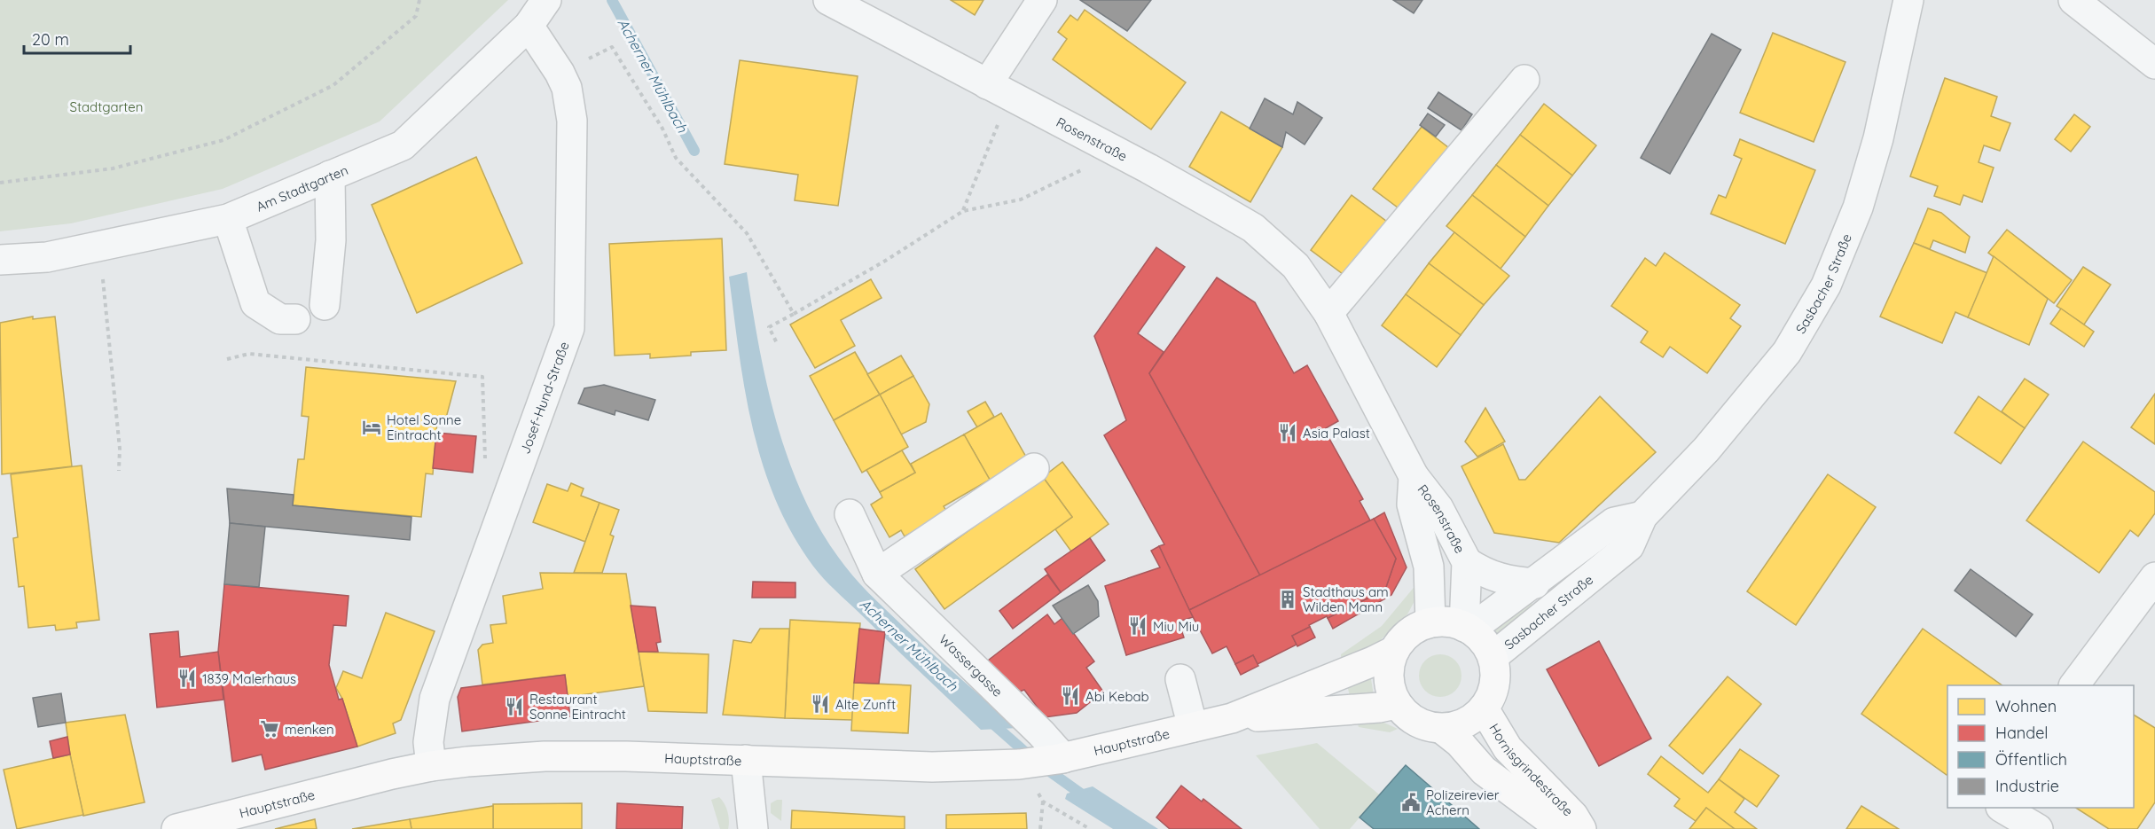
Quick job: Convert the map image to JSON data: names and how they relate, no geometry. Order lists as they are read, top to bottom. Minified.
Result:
{"streets":{"main road":["Hauptstraße","Hornisgrindestraße"],"street":["Rosenstraße","Am Stadtgarten","Sasbacher Straße","Josef-Hund-Straße","Wassergasse"]},"crossings":[["Rosenstraße","Sasbacher Straße"],["Rosenstraße","Hauptstraße"],["Rosenstraße","Hornisgrindestraße"],["Am Stadtgarten","Josef-Hund-Straße"],["Sasbacher Straße","Hauptstraße"],["Sasbacher Straße","Hornisgrindestraße"],["Josef-Hund-Straße","Hauptstraße"],["Wassergasse","Hauptstraße"],["Hauptstraße","Hornisgrindestraße"]],"water":["Acherner Mühlbach"],"parks":["Stadtgarten"],"places":{"hotel":["Hotel Sonne Eintracht"],"restaurant":["Asia Palast","Miu Miu","1839 Malerhaus","Abi Kebab","Alte Zunft","Restaurant Sonne Eintracht"],"building":["Stadthaus am Wilden Mann"],"supermarket":["menken"],"public building":["Polizeirevier Achern"]},"legend":["Wohnen","Handel","Öffentlich","Industrie"],"scale_bar":"20 m"}
